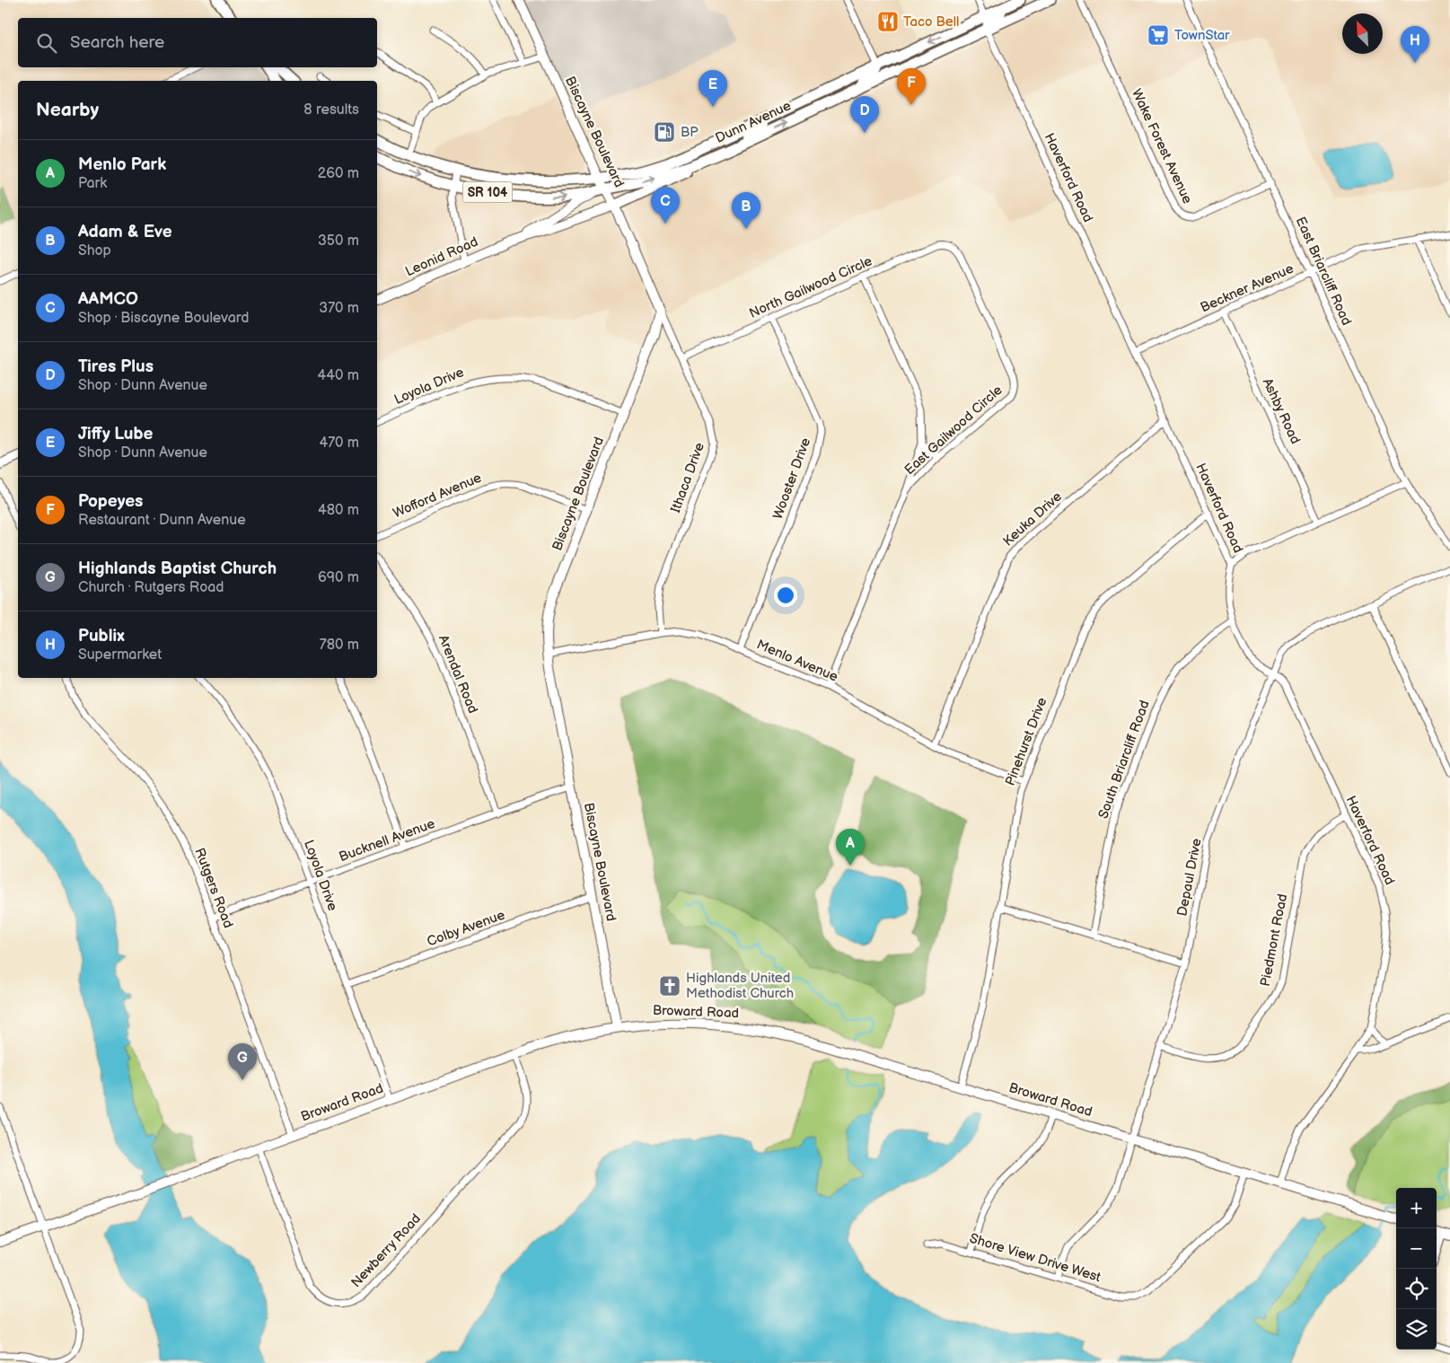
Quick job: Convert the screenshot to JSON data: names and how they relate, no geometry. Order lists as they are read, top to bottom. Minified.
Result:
{"streets":{"main road":["Dunn Avenue","SR 104"],"street":["Biscayne Boulevard","Wake Forest Avenue","Haverford Road","Leonid Road","East Briarcliff Road","North Gailwood Circle","Beckner Avenue","Loyola Drive","Ashby Road","East Gailwood Circle","Ithaca Drive","Wooster Drive","Wofford Avenue","Keuka Drive","Menlo Avenue","Arendal Road","Pinehurst Drive","South Briarcliff Road","Bucknell Avenue","Depaul Drive","Rutgers Road","Colby Avenue","Piedmont Road","Broward Road","Newberry Road","Shore View Drive West"]},"crossings":[["Dunn Avenue","Biscayne Boulevard"],["Dunn Avenue","Haverford Road"],["Dunn Avenue","Leonid Road"],["Biscayne Boulevard","Leonid Road"],["Biscayne Boulevard","Loyola Drive"],["Biscayne Boulevard","Ithaca Drive"],["Biscayne Boulevard","Wofford Avenue"],["Biscayne Boulevard","Menlo Avenue"],["Biscayne Boulevard","Bucknell Avenue"],["Biscayne Boulevard","Colby Avenue"],["Biscayne Boulevard","Broward Road"],["Wake Forest Avenue","East Briarcliff Road"],["Haverford Road","Beckner Avenue"],["Haverford Road","Keuka Drive"],["Haverford Road","Pinehurst Drive"],["Haverford Road","South Briarcliff Road"],["Haverford Road","Depaul Drive"],["Haverford Road","Piedmont Road"],["Haverford Road","Broward Road"],["East Briarcliff Road","Beckner Avenue"],["North Gailwood Circle","East Gailwood Circle"],["North Gailwood Circle","Ithaca Drive"],["North Gailwood Circle","Wooster Drive"],["Beckner Avenue","Ashby Road"],["Loyola Drive","Bucknell Avenue"],["Loyola Drive","Colby Avenue"],["Loyola Drive","Broward Road"],["East Gailwood Circle","Menlo Avenue"],["Ithaca Drive","Menlo Avenue"],["Wooster Drive","Menlo Avenue"],["Keuka Drive","Menlo Avenue"],["Menlo Avenue","Pinehurst Drive"],["Arendal Road","Bucknell Avenue"],["Pinehurst Drive","Broward Road"],["Bucknell Avenue","Rutgers Road"],["Depaul Drive","Piedmont Road"],["Depaul Drive","Broward Road"],["Depaul Drive","Shore View Drive West"],["Rutgers Road","Broward Road"],["Broward Road","Newberry Road"],["Broward Road","Shore View Drive West"]],"places":{"restaurant":["Taco Bell"],"supermarket":["TownStar"],"fuel station":["BP"],"church":["Highlands United Methodist Church"]},"north":"top left","page":{"search":"Search here","pins":["H","F","E","D","C","B","A","G"],"heading":["Nearby","8 results"],"list":[{"mark":"A","name":"Menlo Park","note":"Park","value":"260 m"},{"mark":"B","name":"Adam & Eve","note":"Shop","value":"350 m"},{"mark":"C","name":"AAMCO","note":"Shop · Biscayne Boulevard","value":"370 m"},{"mark":"D","name":"Tires Plus","note":"Shop · Dunn Avenue","value":"440 m"},{"mark":"E","name":"Jiffy Lube","note":"Shop · Dunn Avenue","value":"470 m"},{"mark":"F","name":"Popeyes","note":"Restaurant · Dunn Avenue","value":"480 m"},{"mark":"G","name":"Highlands Baptist Church","note":"Church · Rutgers Road","value":"690 m"},{"mark":"H","name":"Publix","note":"Supermarket","value":"780 m"}],"map_buttons":["+","−"]}}
